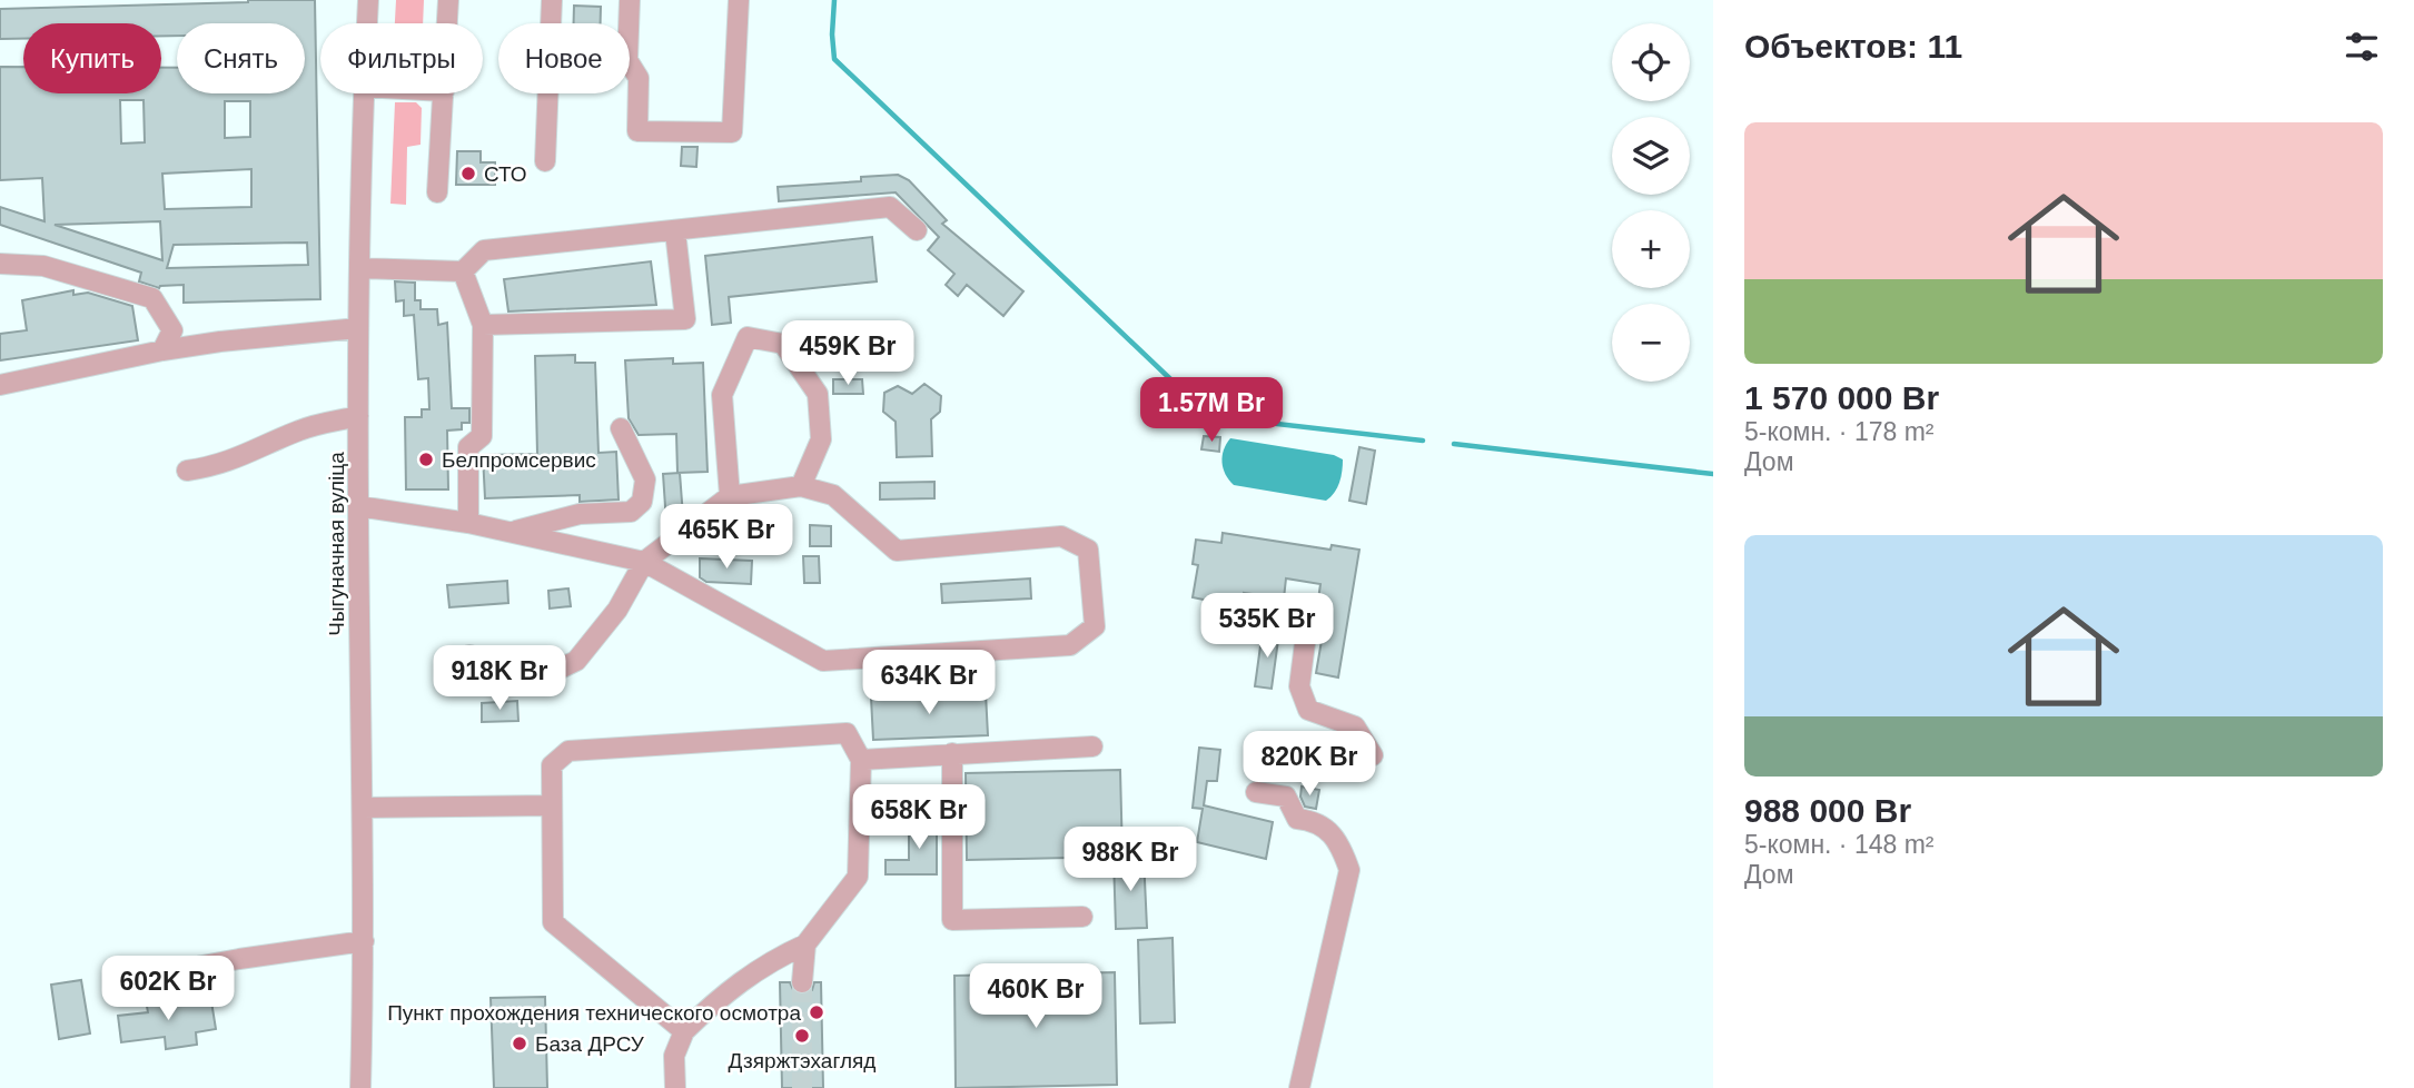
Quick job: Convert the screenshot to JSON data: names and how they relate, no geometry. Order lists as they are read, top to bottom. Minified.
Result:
{"streets":{"street":["Чыгуначная вуліца"]},"places":["СТО","Белпромсервис","Пункт прохождения технического осмотра","Дзяржтэхагляд","База ДРСУ"],"page":{"heading":"Объектов: 11","map_buttons":["+","−"],"chip":["Купить","Снять","Фильтры","Новое"],"list":[{"name":"1 570 000 Br","note":"5-комн. · 178 m² · Дом"},{"name":"988 000 Br","note":"5-комн. · 148 m² · Дом"}],"price":["459K Br","1.57M Br","465K Br","535K Br","918K Br","634K Br","820K Br","658K Br","988K Br","602K Br","460K Br"]}}
